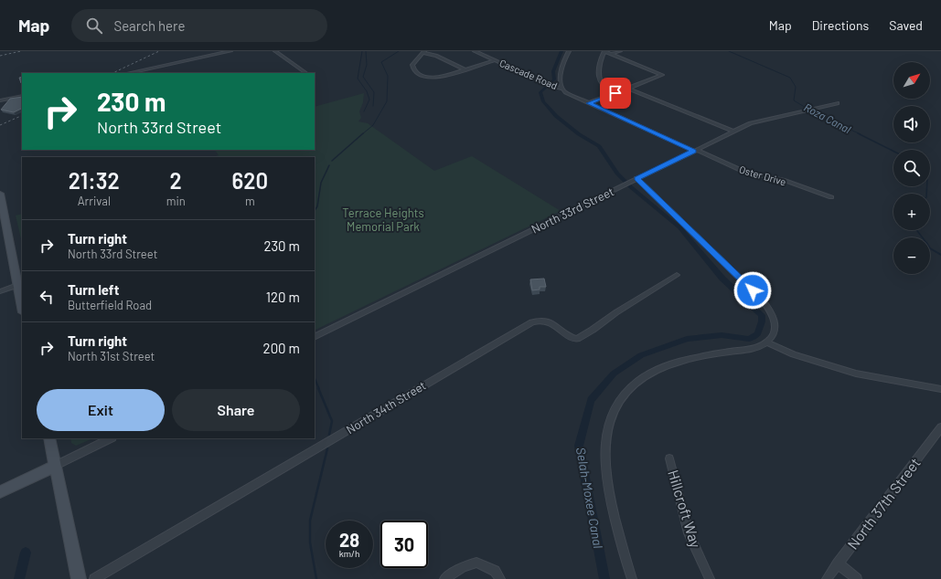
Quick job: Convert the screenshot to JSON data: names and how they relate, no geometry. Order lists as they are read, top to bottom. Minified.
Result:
{"streets":{"street":["Cascade Road","Oster Drive","North 33rd Street","North 34th Street","North 37th Street","Hillcroft Way"]},"crossings":[["Cascade Road","Oster Drive"],["Oster Drive","North 33rd Street"]],"water":["Roza Canal","Selah-Moxee Canal"],"parks":["Terrace Heights Memorial Park"],"north":"top right","page":{"header":"Map","search":"Search here","nav":["Map","Directions","Saved"],"map_buttons":["+","−"],"turn":["230 m","North 33rd Street"],"eta":["21:32","Arrival","2","min","620","m"],"list":[{"name":"Turn right","note":"North 33rd Street","value":"230 m"},{"name":"Turn left","note":"Butterfield Road","value":"120 m"},{"name":"Turn right","note":"North 31st Street","value":"200 m"}],"buttons":["Exit","Share"],"speed":"28 km/h","limit":"30"}}
